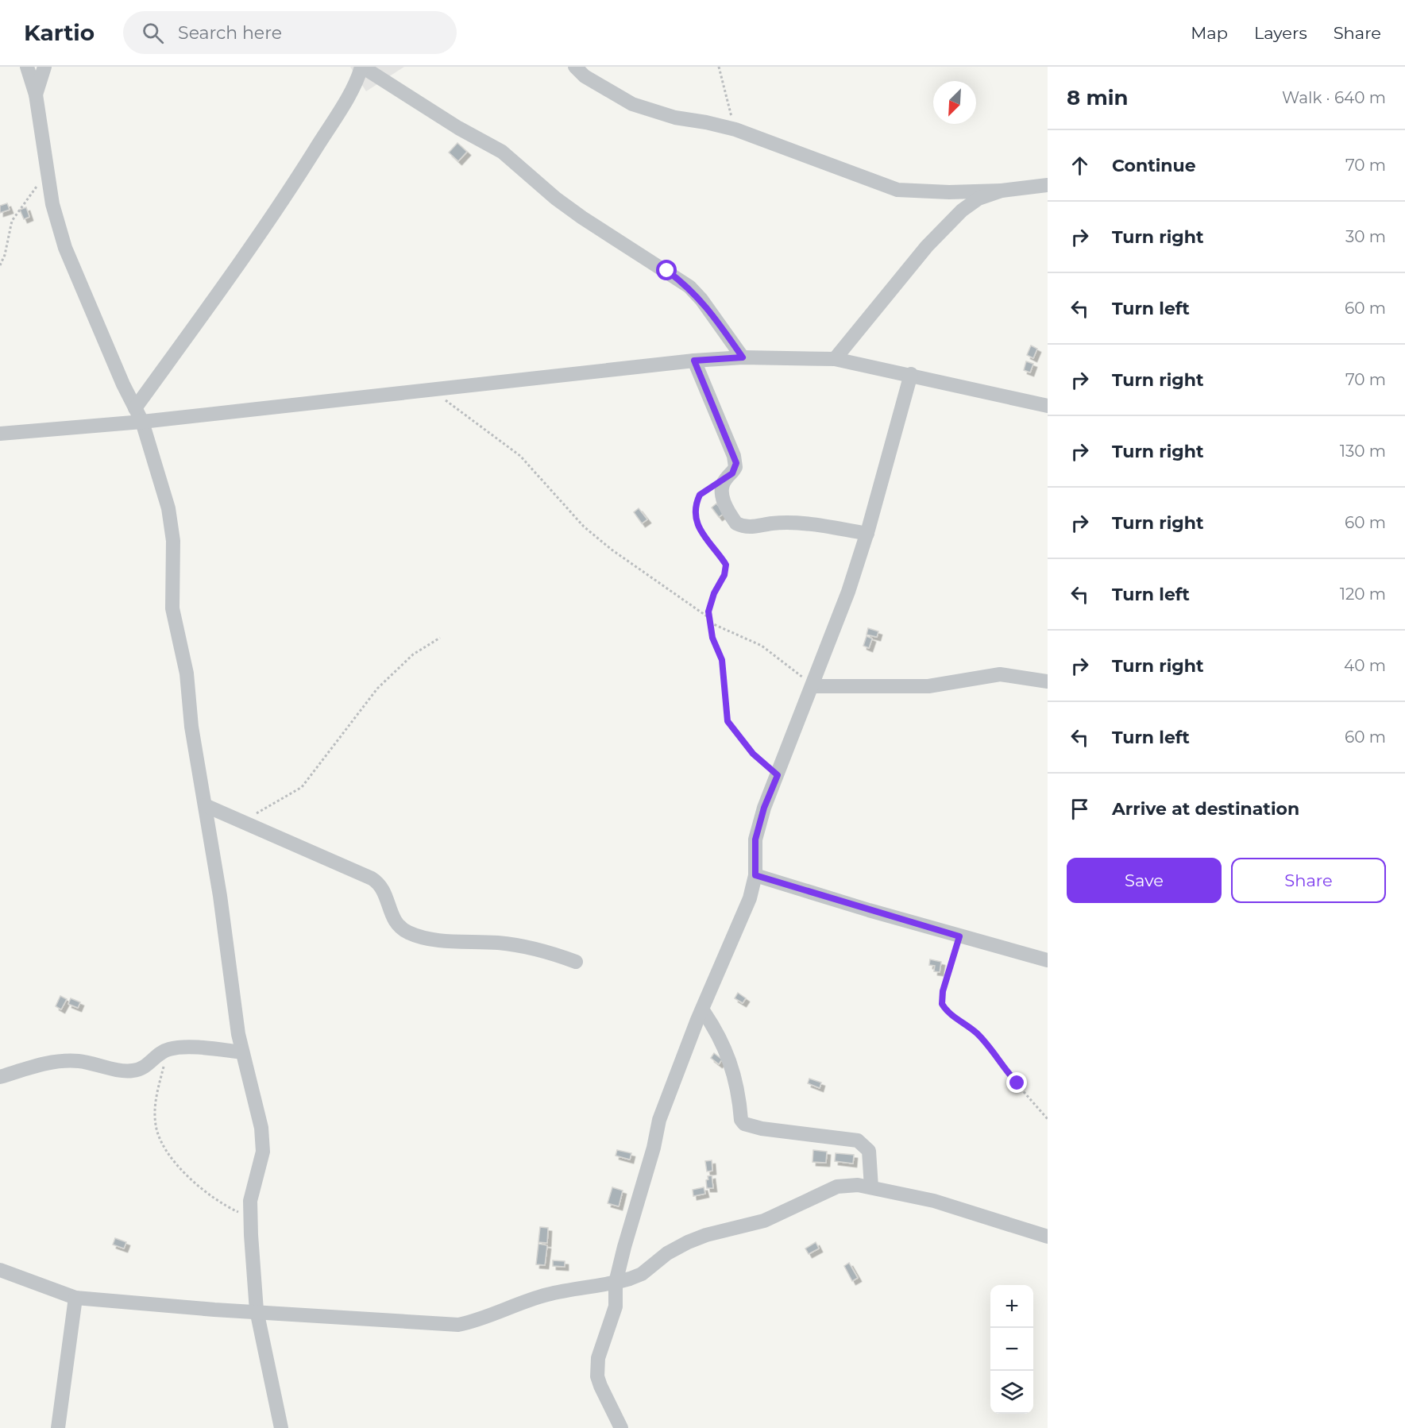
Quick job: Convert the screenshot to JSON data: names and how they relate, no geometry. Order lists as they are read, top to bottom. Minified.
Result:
{"north":"bottom left","page":{"header":"Kartio","search":"Search here","nav":["Map","Layers","Share"],"heading":["8 min","Walk · 640 m"],"list":[["Continue","70 m"],["Turn right","30 m"],["Turn left","60 m"],["Turn right","70 m"],["Turn right","130 m"],["Turn right","60 m"],["Turn left","120 m"],["Turn right","40 m"],["Turn left","60 m"],"Arrive at destination"],"buttons":["Save","Share"],"map_buttons":["+","−"]}}
